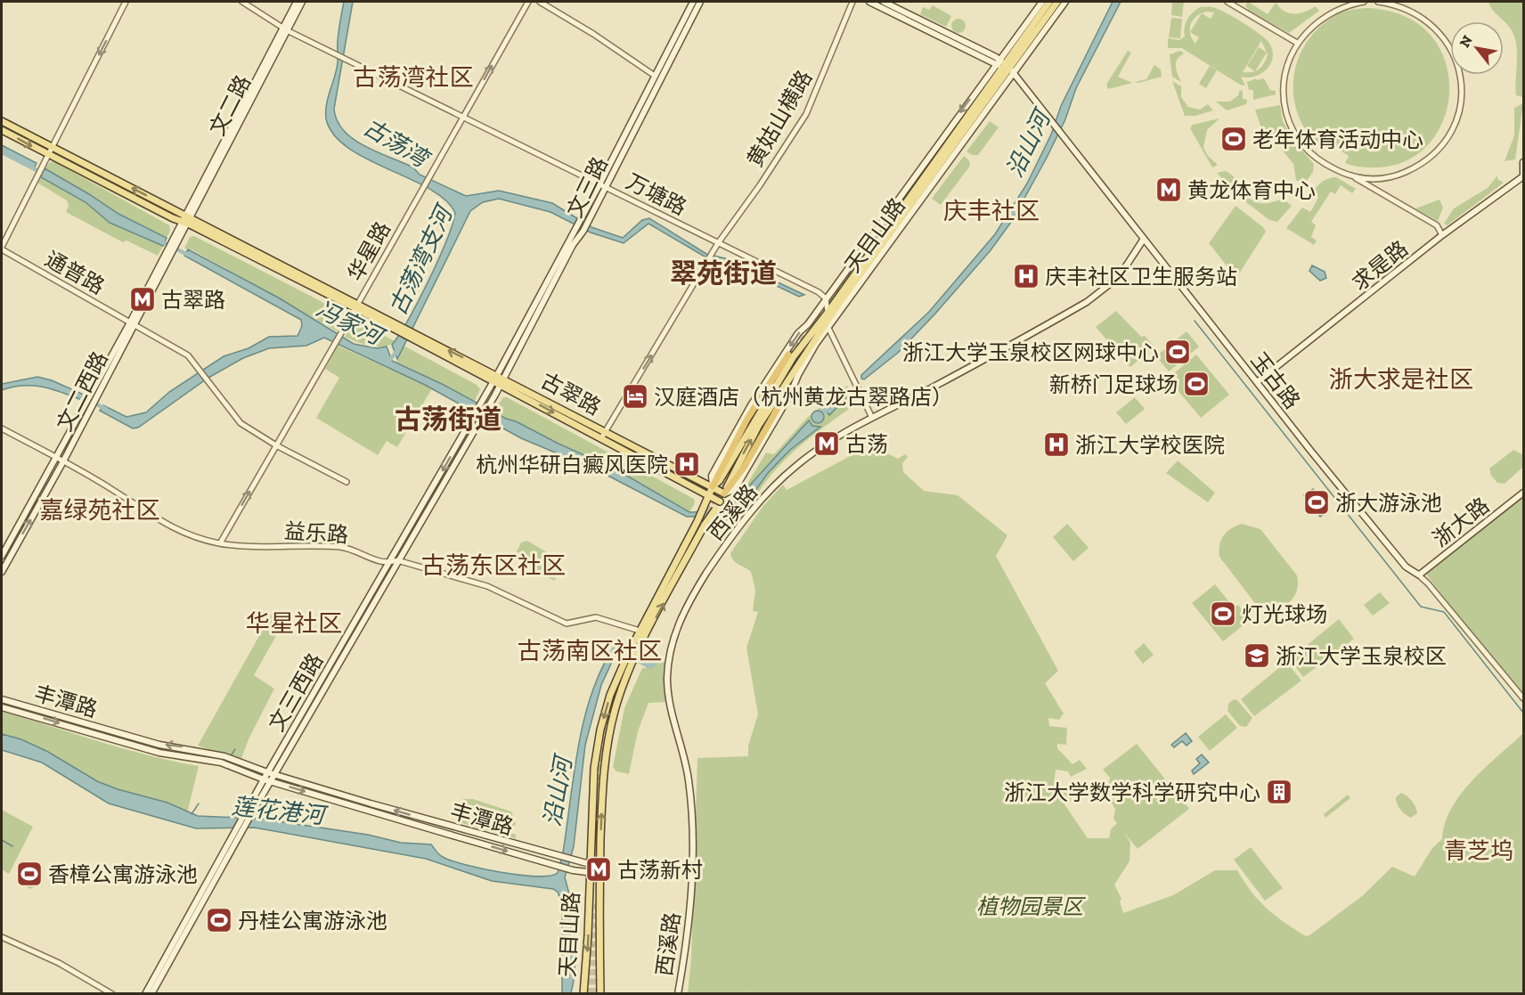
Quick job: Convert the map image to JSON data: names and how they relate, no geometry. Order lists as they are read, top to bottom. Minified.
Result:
{"streets":{"main road":["文二路","文三路","天目山路","求是路","玉古路","文二西路","古翠路","西溪路","浙大路","文三西路","丰潭路"],"street":["黄姑山横路","万塘路","华星路","通普路","益乐路"]},"crossings":[["文二路","万塘路"],["文二路","文二西路"],["文二路","古翠路"],["黄姑山横路","万塘路"],["黄姑山横路","古翠路"],["文三路","万塘路"],["文三路","古翠路"],["文三路","文三西路"],["万塘路","天目山路"],["万塘路","华星路"],["天目山路","玉古路"],["天目山路","古翠路"],["天目山路","丰潭路"],["华星路","通普路"],["华星路","古翠路"],["华星路","益乐路"],["求是路","玉古路"],["通普路","文二西路"],["玉古路","西溪路"],["玉古路","浙大路"],["文二西路","古翠路"],["文二西路","益乐路"],["古翠路","文三西路"],["益乐路","文三西路"],["文三西路","丰潭路"]],"one_way":["黄姑山横路","华星路"],"districts":["古荡湾社区","庆丰社区","翠苑街道","浙大求是社区","古荡街道","嘉绿苑社区","古荡东区社区","华星社区","古荡南区社区","青芝坞"],"water":["古荡湾","沿山河","古荡湾支河","冯家河","莲花港河"],"parks":["植物园景区"],"places":{"sports":["老年体育活动中心","浙江大学玉泉校区网球中心","新桥门足球场","浙大游泳池","灯光球场","香樟公寓游泳池","丹桂公寓游泳池"],"metro station":["黄龙体育中心","古翠路","古荡","古荡新村"],"hospital":["庆丰社区卫生服务站","浙江大学校医院","杭州华研白癜风医院"],"hotel":["汉庭酒店（杭州黄龙古翠路店）"],"school or university":["浙江大学玉泉校区"],"building":["浙江大学数学科学研究中心"]},"north":"top left"}
